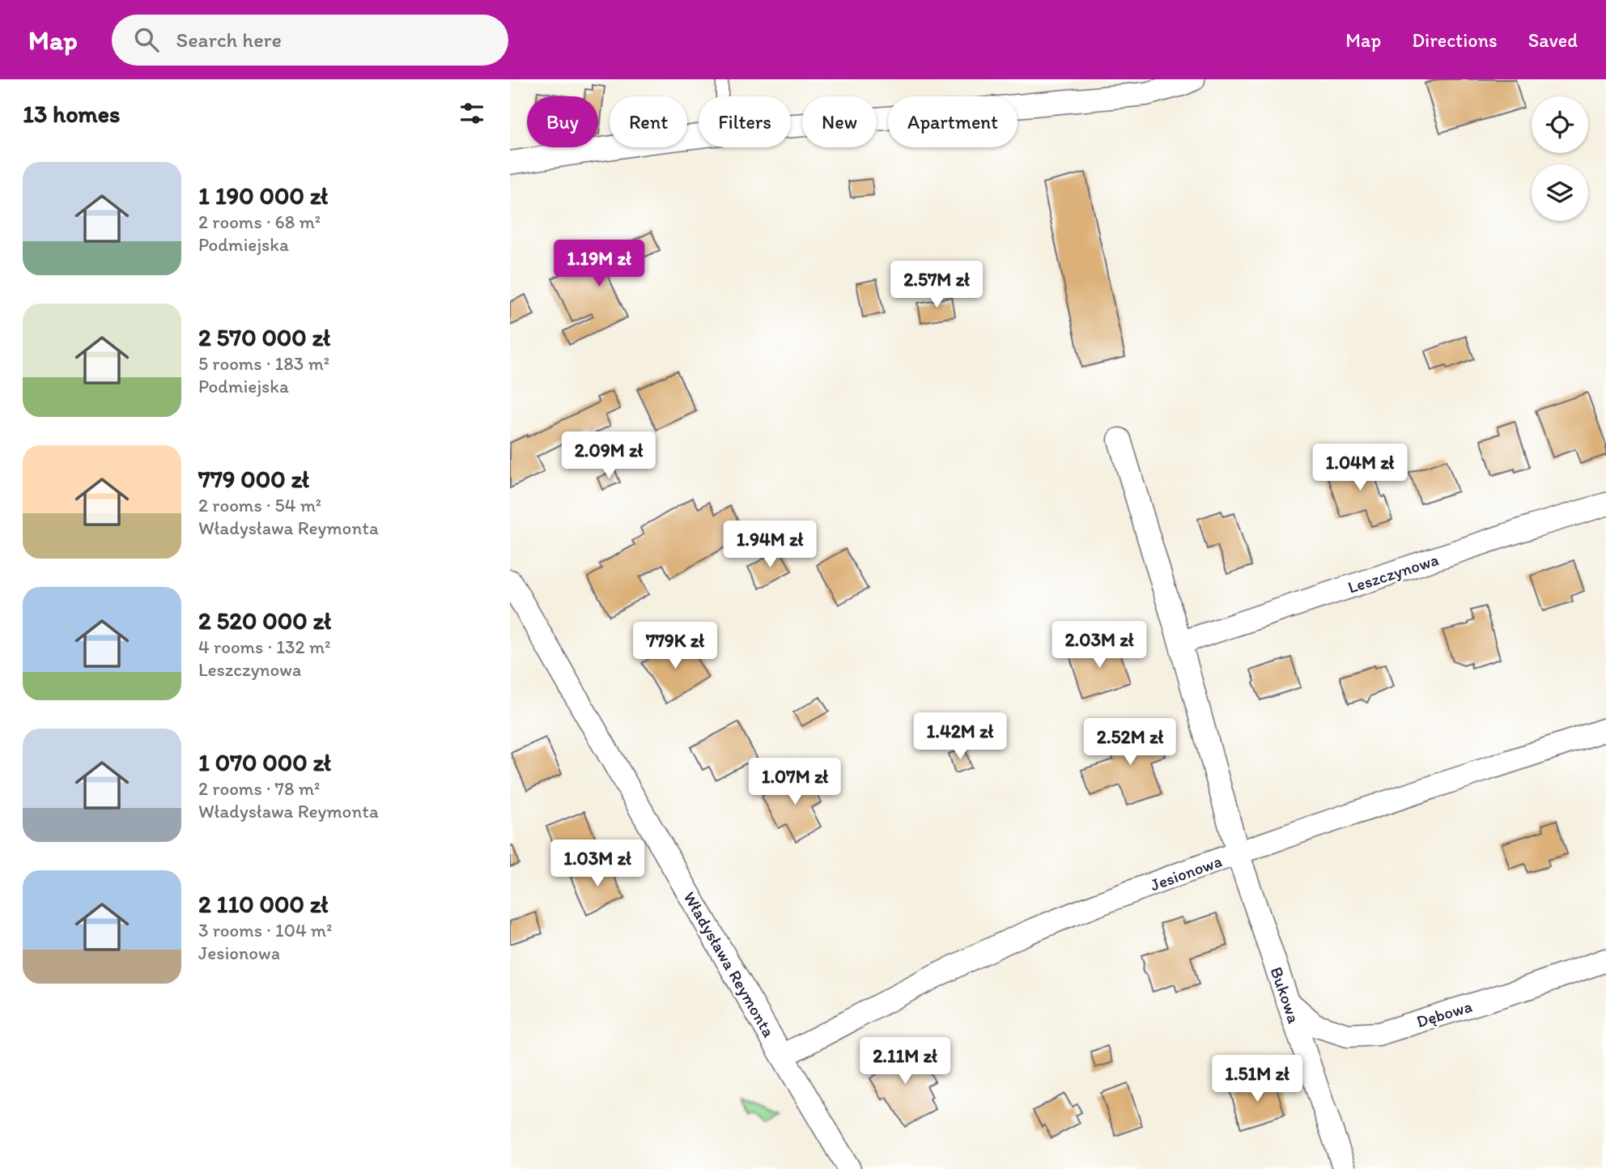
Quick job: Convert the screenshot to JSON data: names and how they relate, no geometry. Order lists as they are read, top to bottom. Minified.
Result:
{"streets":{"street":["Leszczynowa","Jesionowa","Władysława Reymonta","Bukowa","Dębowa"]},"crossings":[["Jesionowa","Władysława Reymonta"],["Jesionowa","Bukowa"],["Bukowa","Dębowa"]],"page":{"header":"Map","search":"Search here","nav":["Map","Directions","Saved"],"heading":"13 homes","chip":["Buy","Rent","Filters","New","Apartment"],"list":[{"name":"1 190 000 zł","note":"2 rooms · 68 m² · Podmiejska"},{"name":"2 570 000 zł","note":"5 rooms · 183 m² · Podmiejska"},{"name":"779 000 zł","note":"2 rooms · 54 m² · Władysława Reymonta"},{"name":"2 520 000 zł","note":"4 rooms · 132 m² · Leszczynowa"},{"name":"1 070 000 zł","note":"2 rooms · 78 m² · Władysława Reymonta"},{"name":"2 110 000 zł","note":"3 rooms · 104 m² · Jesionowa"}],"price":["1.19M zł","2.57M zł","2.09M zł","1.04M zł","1.94M zł","2.03M zł","779K zł","1.42M zł","2.52M zł","1.07M zł","1.03M zł","2.11M zł","1.51M zł"]}}
